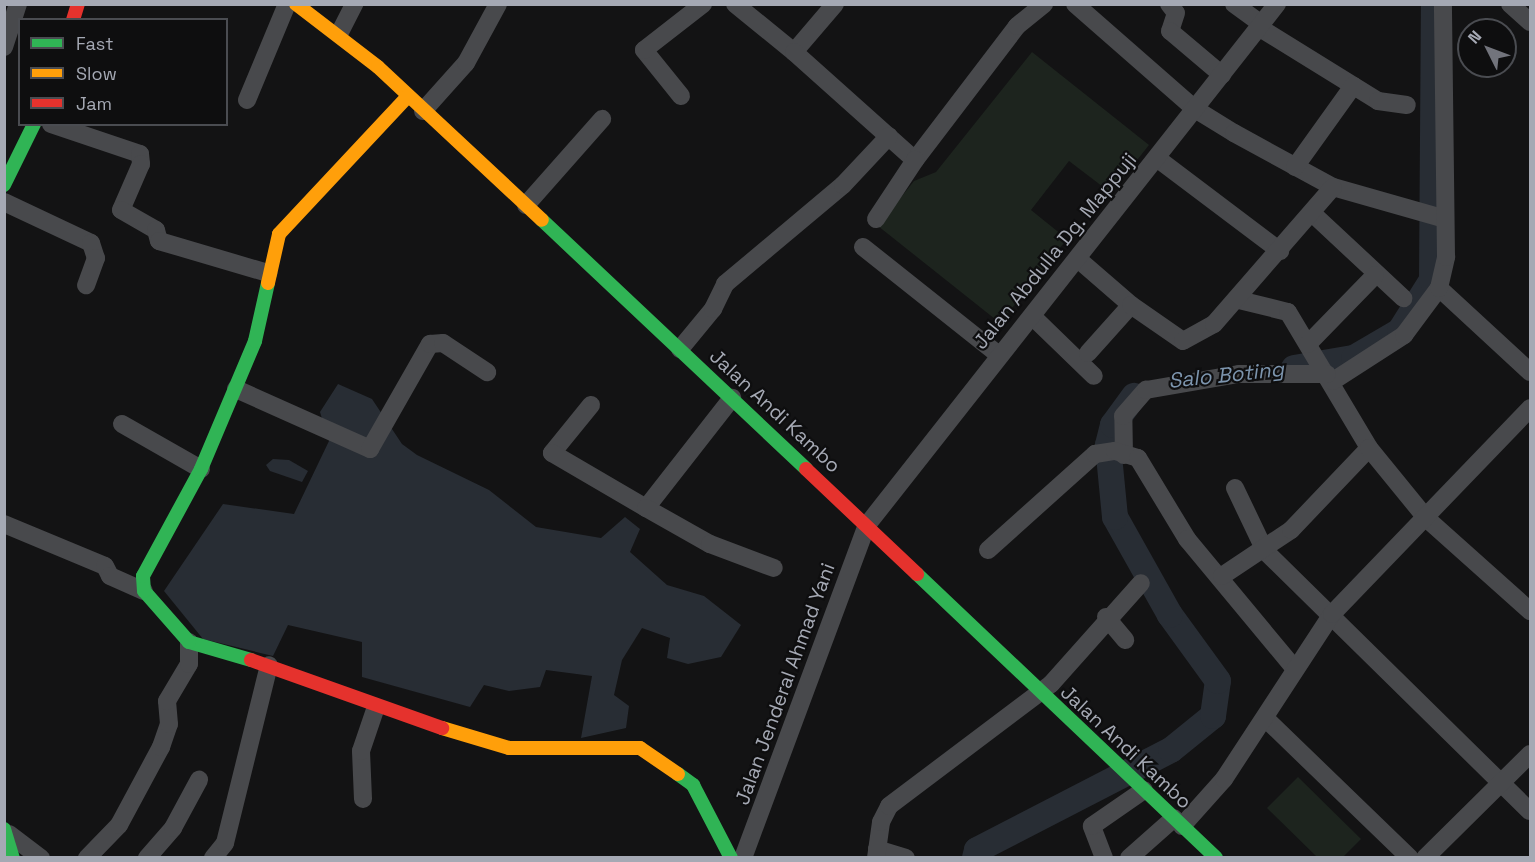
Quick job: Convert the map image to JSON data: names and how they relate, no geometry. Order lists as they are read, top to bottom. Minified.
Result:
{"streets":{"street":["Jalan Abdulla Dg. Mappuji","Jalan Andi Kambo","Jalan Jenderal Ahmad Yani"]},"crossings":[["Jalan Abdulla Dg. Mappuji","Jalan Andi Kambo"],["Jalan Abdulla Dg. Mappuji","Jalan Jenderal Ahmad Yani"],["Jalan Andi Kambo","Jalan Jenderal Ahmad Yani"]],"water":["Salo Boting"],"legend":["Fast","Slow","Jam"],"north":"top left"}
